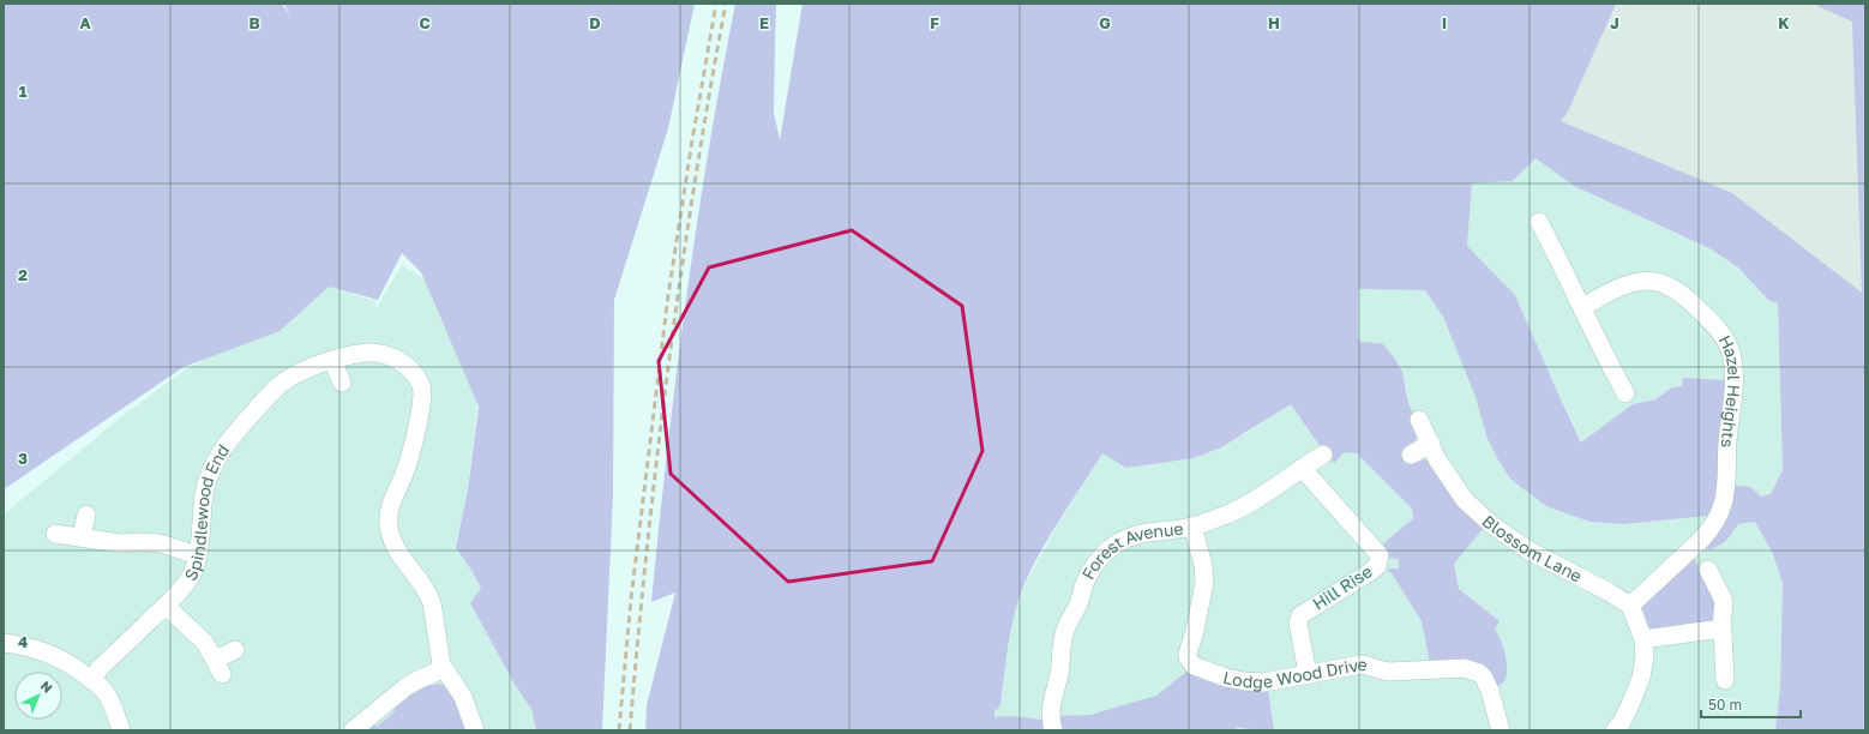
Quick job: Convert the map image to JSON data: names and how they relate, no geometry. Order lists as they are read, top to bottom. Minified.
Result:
{"streets":{"street":["Hazel Heights","Spindlewood End","Blossom Lane","Forest Avenue","Hill Rise","Lodge Wood Drive"]},"crossings":[["Hazel Heights","Blossom Lane"],["Forest Avenue","Hill Rise"],["Forest Avenue","Lodge Wood Drive"],["Hill Rise","Lodge Wood Drive"]],"scale_bar":"50 m","north":"top right","grid":{"columns":["A","B","C","D","E","F","G","H","I","J","K"],"rows":["1","2","3","4"]}}
